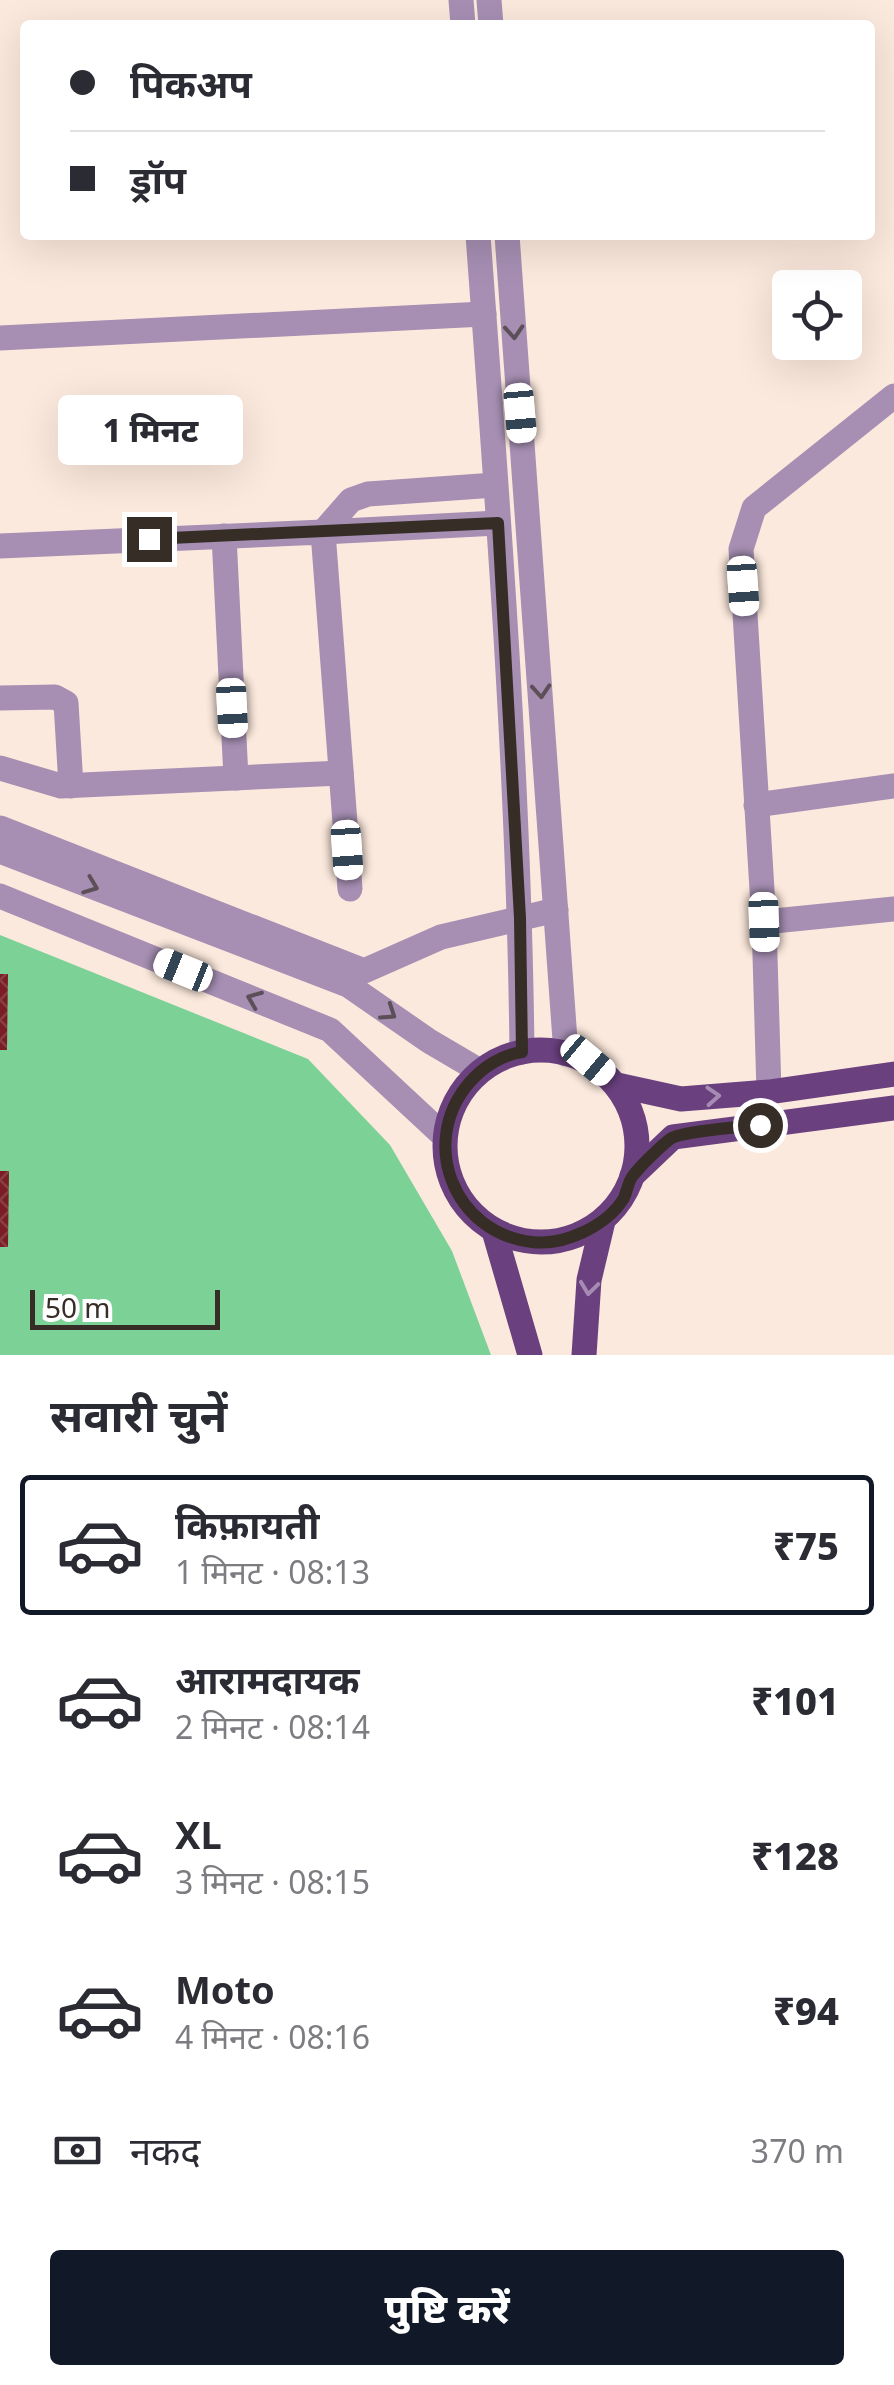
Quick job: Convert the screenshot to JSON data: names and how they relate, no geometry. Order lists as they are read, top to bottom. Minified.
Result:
{"scale_bar":"50 m","page":{"banner":["पिकअप","ड्रॉप"],"bubble":"1 मिनट","scale":"50 m","heading":"सवारी चुनें","list":[{"name":"किफ़ायती","note":"1 मिनट · 08:13","value":"₹75"},{"name":"आरामदायक","note":"2 मिनट · 08:14","value":"₹101"},{"name":"XL","note":"3 मिनट · 08:15","value":"₹128"},{"name":"Moto","note":"4 मिनट · 08:16","value":"₹94"}],"pay":["नकद","370 m"],"buttons":"पुष्टि करें"}}
